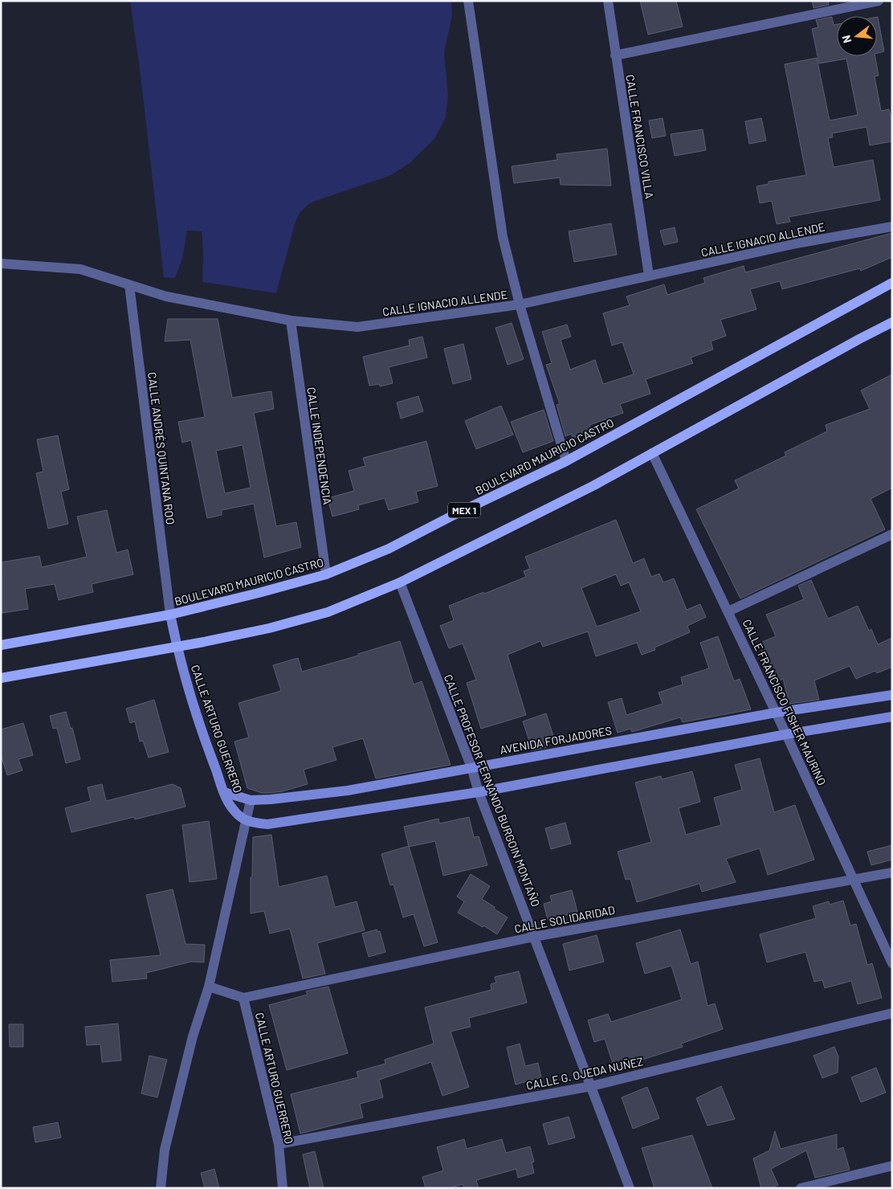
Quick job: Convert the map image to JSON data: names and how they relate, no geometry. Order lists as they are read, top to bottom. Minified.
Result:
{"streets":{"main road":["BOULEVARD MAURICIO CASTRO","MEX 1","CALLE ARTURO GUERRERO","AVENIDA FORJADORES"],"street":["CALLE FRANCISCO VILLA","CALLE IGNACIO ALLENDE","CALLE INDEPENDENCIA","CALLE ANDRÉS QUINTANA ROO","CALLE FRANCISCO FISHER MAURINO","CALLE PROFESOR FERNANDO BURGOIN MONTAÑO","CALLE SOLIDARIDAD","CALLE G. OJEDA NUÑEZ"]},"crossings":[["CALLE FRANCISCO VILLA","CALLE IGNACIO ALLENDE"],["CALLE IGNACIO ALLENDE","CALLE INDEPENDENCIA"],["CALLE IGNACIO ALLENDE","CALLE ANDRÉS QUINTANA ROO"],["CALLE INDEPENDENCIA","BOULEVARD MAURICIO CASTRO"],["CALLE ANDRÉS QUINTANA ROO","BOULEVARD MAURICIO CASTRO"],["CALLE ANDRÉS QUINTANA ROO","CALLE ARTURO GUERRERO"],["BOULEVARD MAURICIO CASTRO","CALLE ARTURO GUERRERO"],["CALLE FRANCISCO FISHER MAURINO","AVENIDA FORJADORES"],["CALLE FRANCISCO FISHER MAURINO","CALLE SOLIDARIDAD"],["CALLE ARTURO GUERRERO","AVENIDA FORJADORES"],["CALLE ARTURO GUERRERO","CALLE SOLIDARIDAD"],["CALLE ARTURO GUERRERO","CALLE G. OJEDA NUÑEZ"],["AVENIDA FORJADORES","CALLE PROFESOR FERNANDO BURGOIN MONTAÑO"],["CALLE PROFESOR FERNANDO BURGOIN MONTAÑO","CALLE SOLIDARIDAD"],["CALLE PROFESOR FERNANDO BURGOIN MONTAÑO","CALLE G. OJEDA NUÑEZ"]],"north":"left"}
